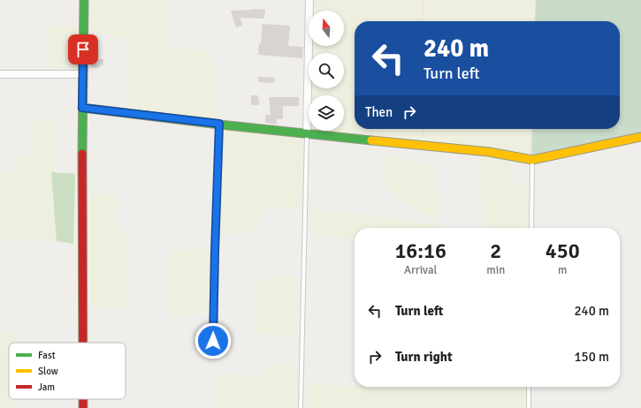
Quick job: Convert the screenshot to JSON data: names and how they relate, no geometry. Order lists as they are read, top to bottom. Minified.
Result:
{"legend":["Fast","Slow","Jam"],"north":"top","page":{"turn":["240 m","Turn left"],"then":"Then","eta":["16:16","Arrival","2","min","450","m"],"list":[{"name":"Turn left","value":"240 m"},{"name":"Turn right","value":"150 m"}]}}
